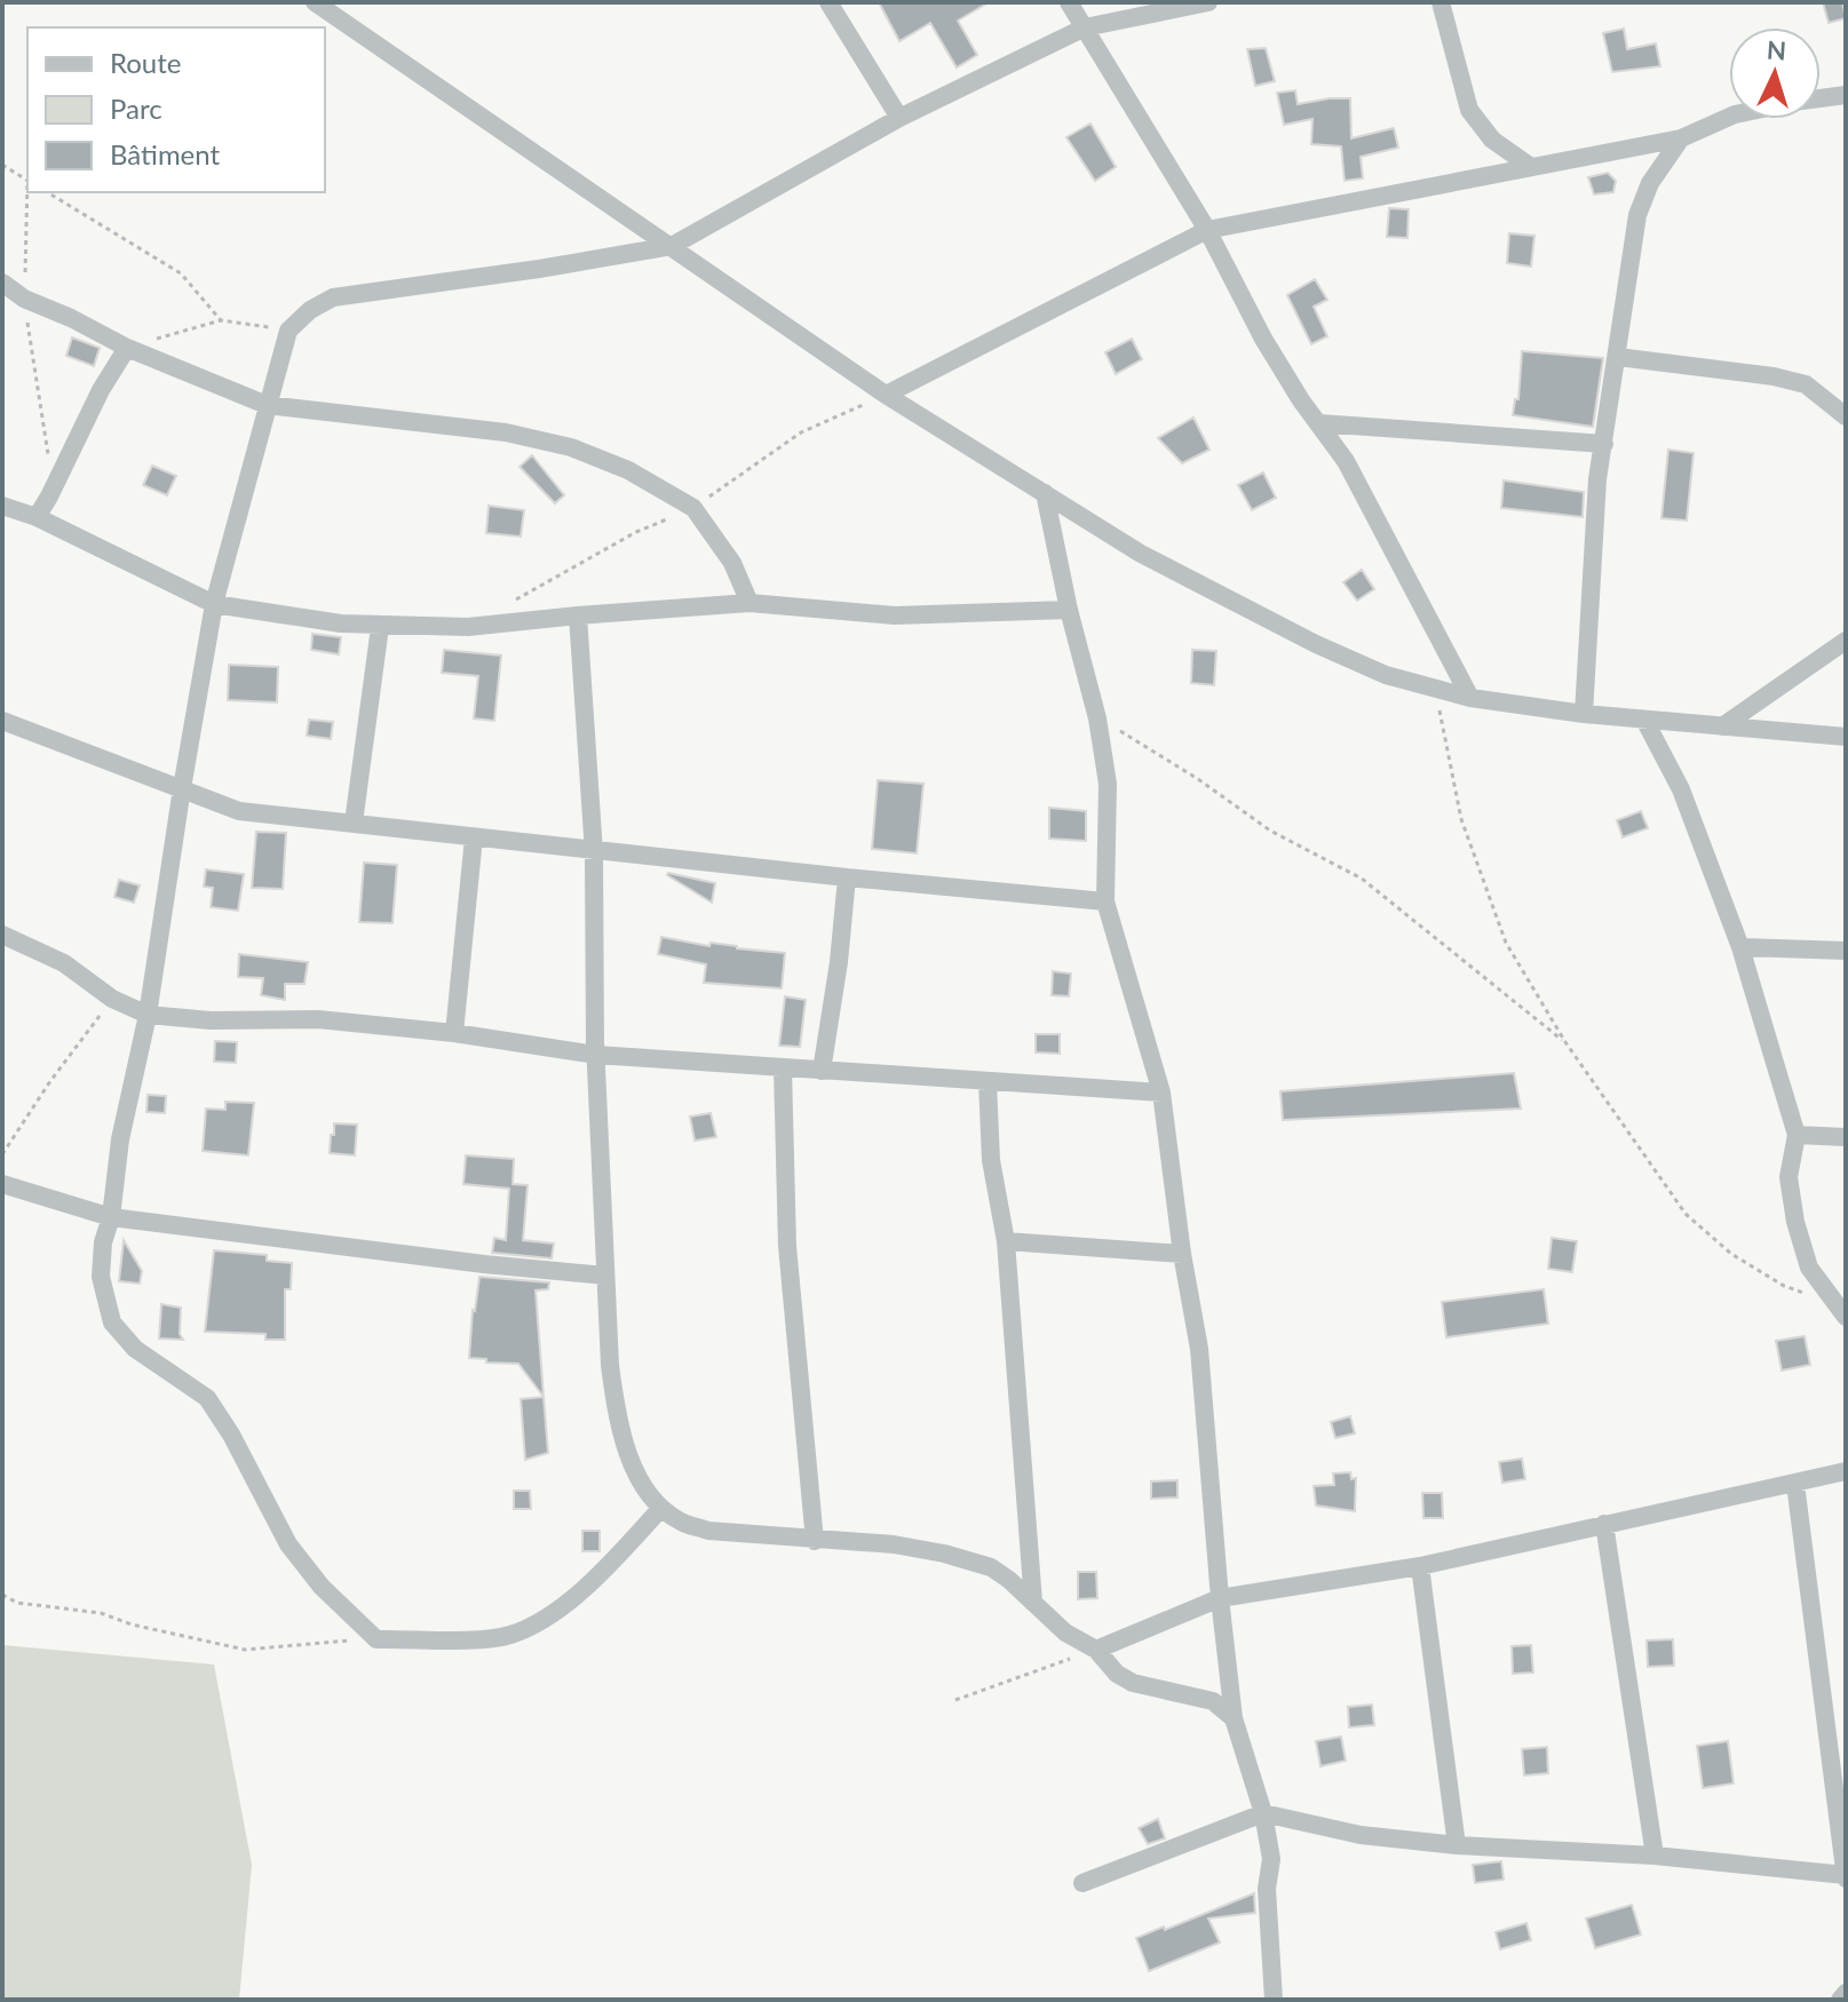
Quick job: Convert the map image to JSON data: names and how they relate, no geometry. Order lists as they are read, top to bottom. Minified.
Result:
{"legend":["Route","Parc","Bâtiment"],"north":"top"}
